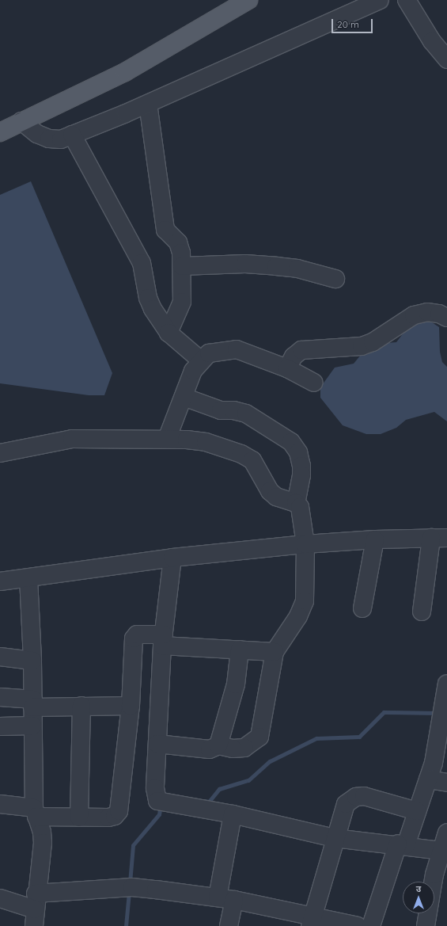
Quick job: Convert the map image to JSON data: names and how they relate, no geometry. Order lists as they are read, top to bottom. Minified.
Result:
{"scale_bar":"20 m","north":"top"}
